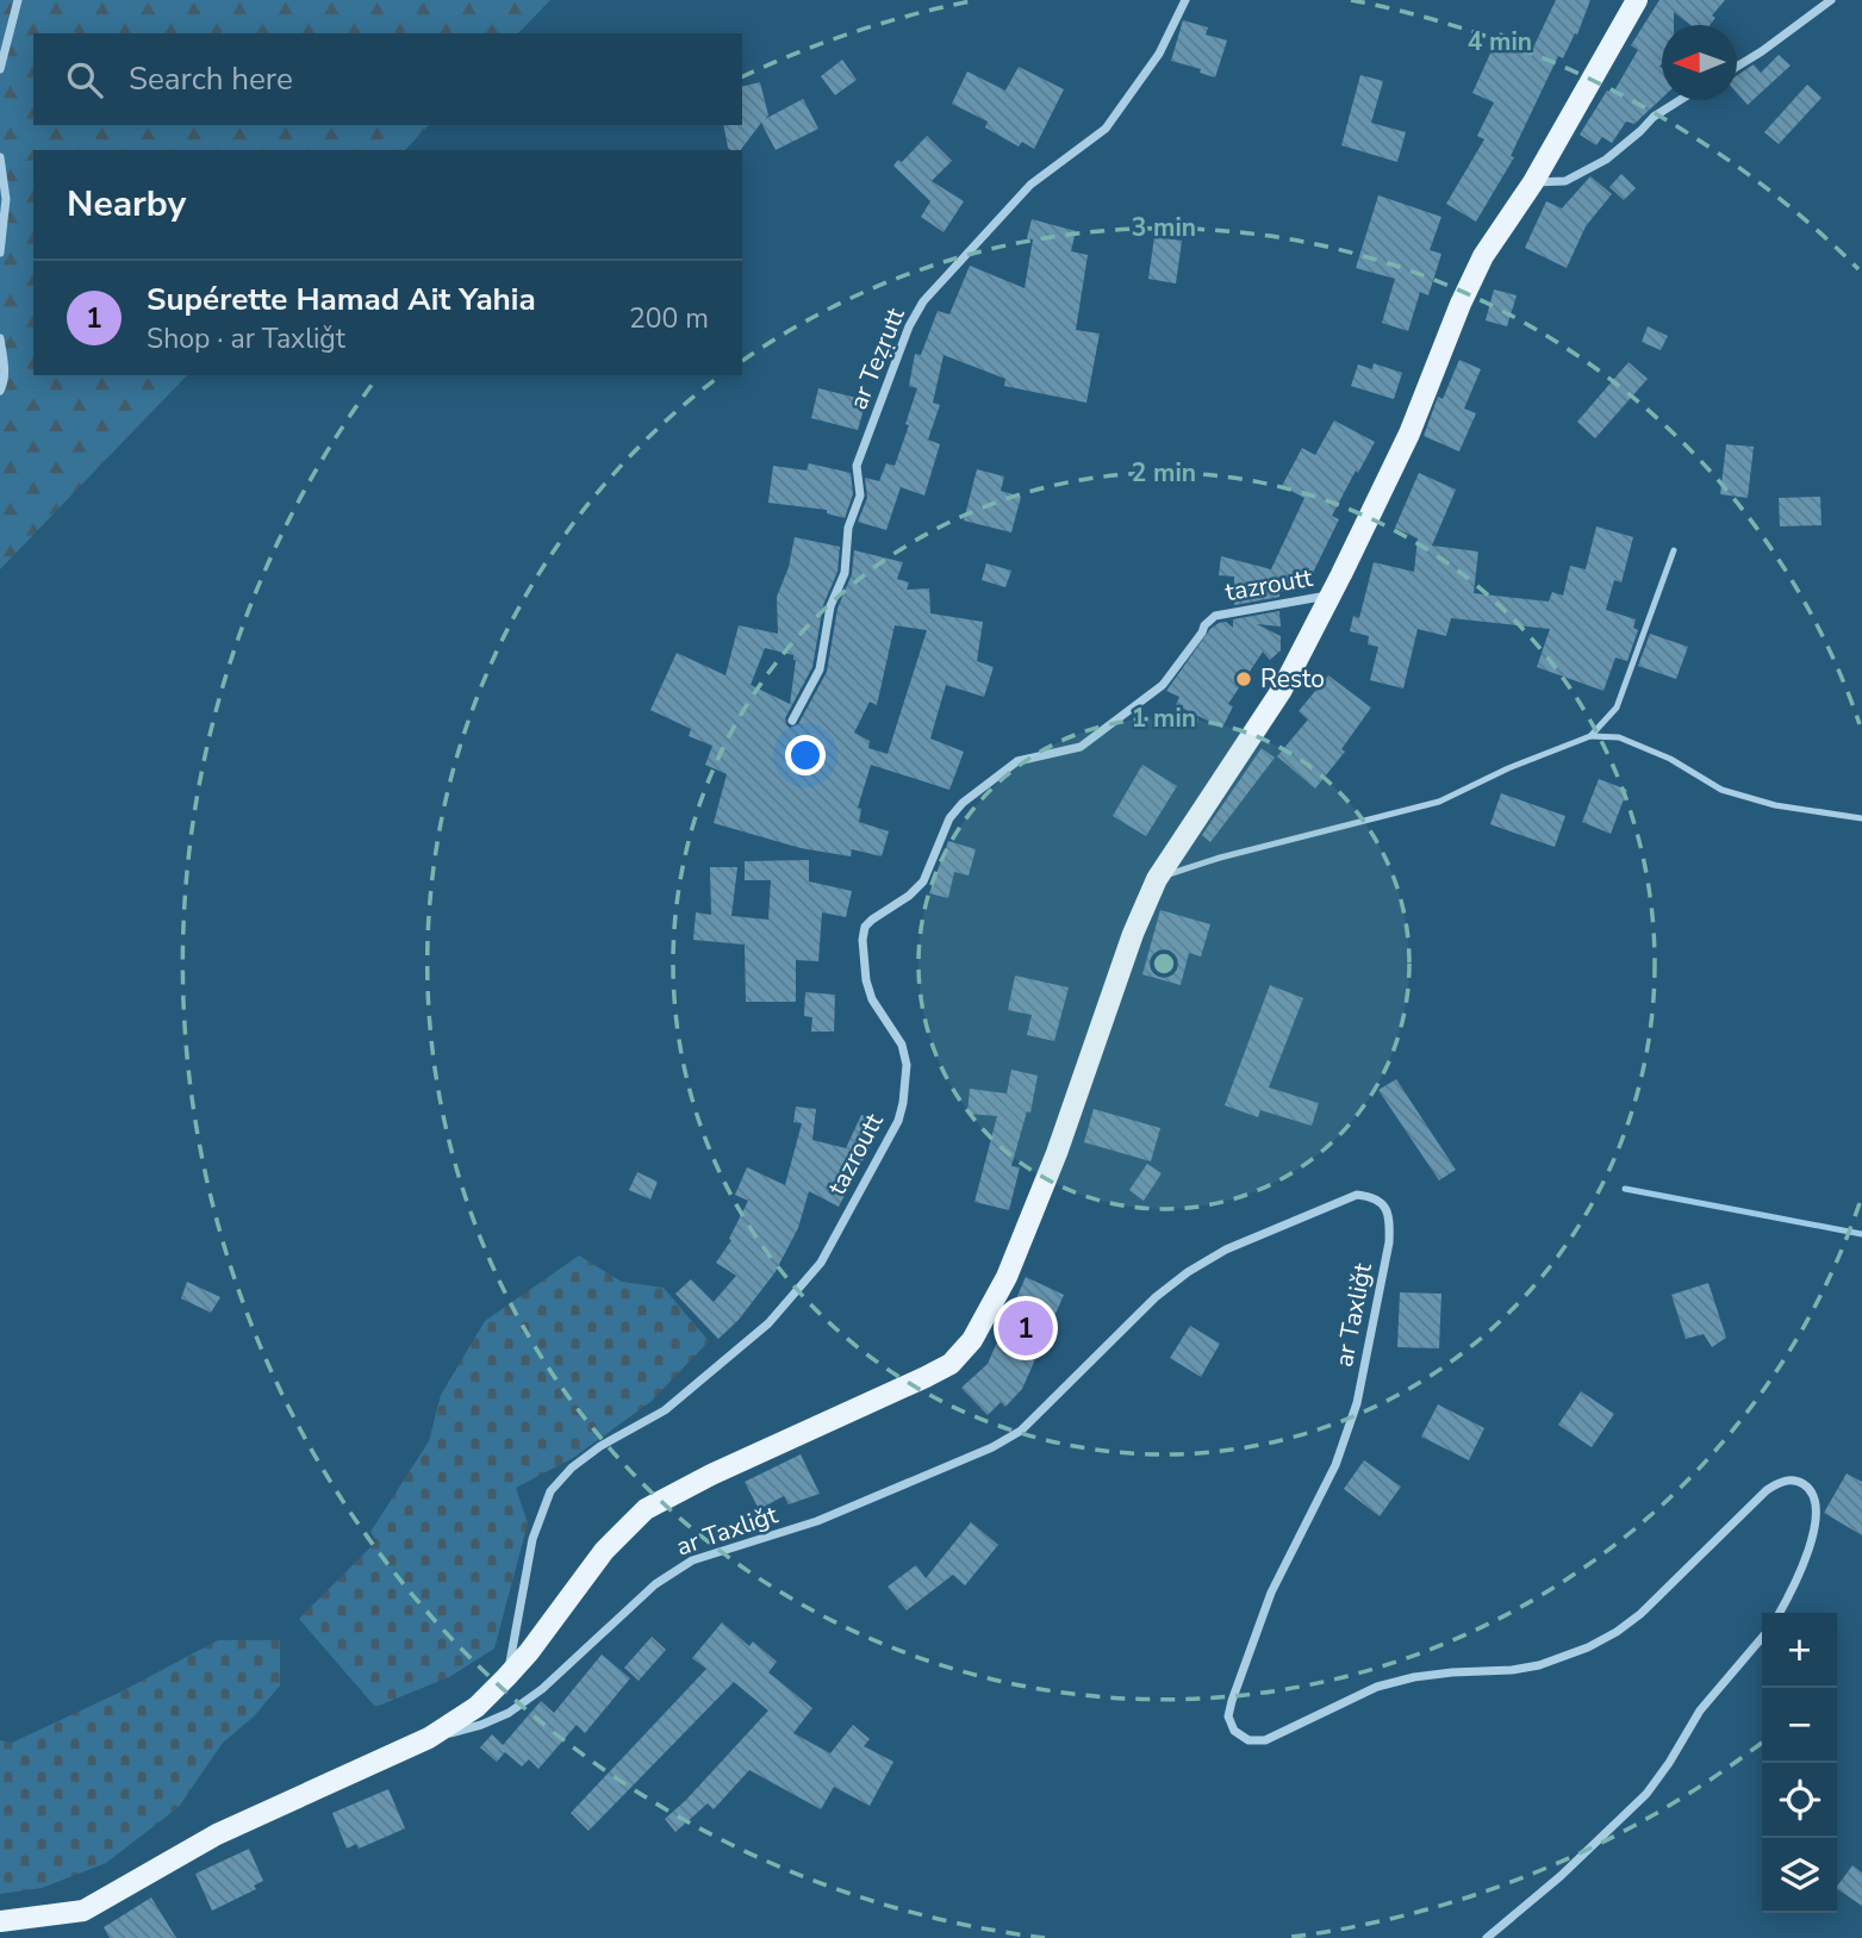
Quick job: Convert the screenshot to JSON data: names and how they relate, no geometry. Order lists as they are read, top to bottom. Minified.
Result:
{"streets":{"street":["ar Teẓṛutt","tazroutt","ar Taxliǧt"]},"places":["Resto"],"north":"left","page":{"search":"Search here","heading":"Nearby","list":[{"mark":"1","name":"Supérette Hamad Ait Yahia","note":"Shop · ar Taxliǧt","value":"200 m"}],"pins":"1","map_buttons":["+","−"]},"rings":["4 min","3 min","2 min","1 min"]}
